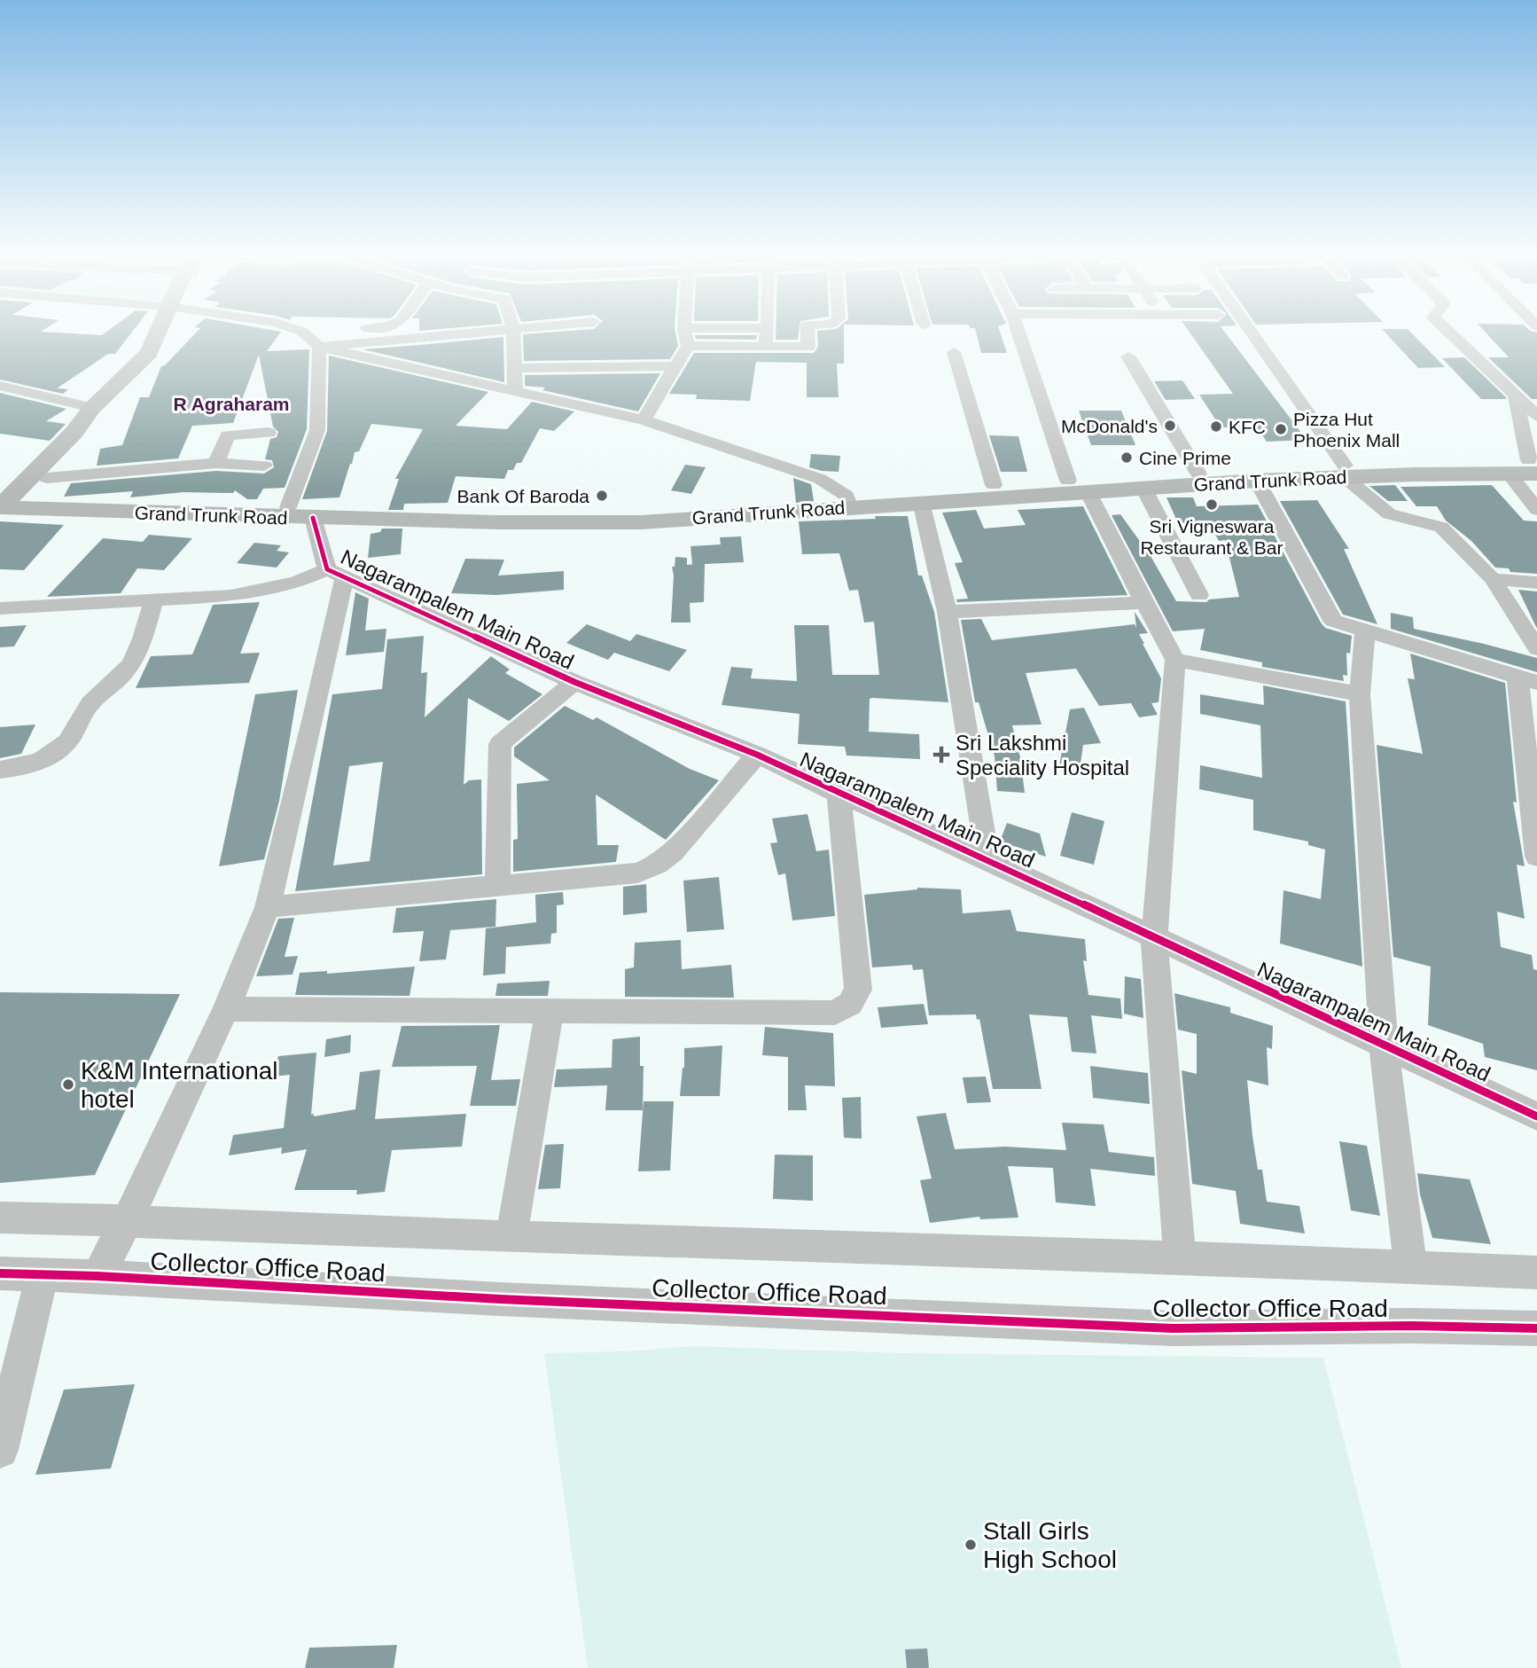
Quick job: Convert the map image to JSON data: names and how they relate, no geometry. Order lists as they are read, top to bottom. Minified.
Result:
{"streets":{"main road":["Grand Trunk Road"],"street":["Nagarampalem Main Road","Collector Office Road"]},"crossings":[["Grand Trunk Road","Nagarampalem Main Road"]],"districts":["R Agraharam"],"places":{"other":["McDonald's","KFC","Pizza Hut Phoenix Mall","Cine Prime","Bank Of Baroda","Sri Vigneswara Restaurant & Bar","K&M International hotel","Stall Girls High School"],"health":["Sri Lakshmi Speciality Hospital"]}}
